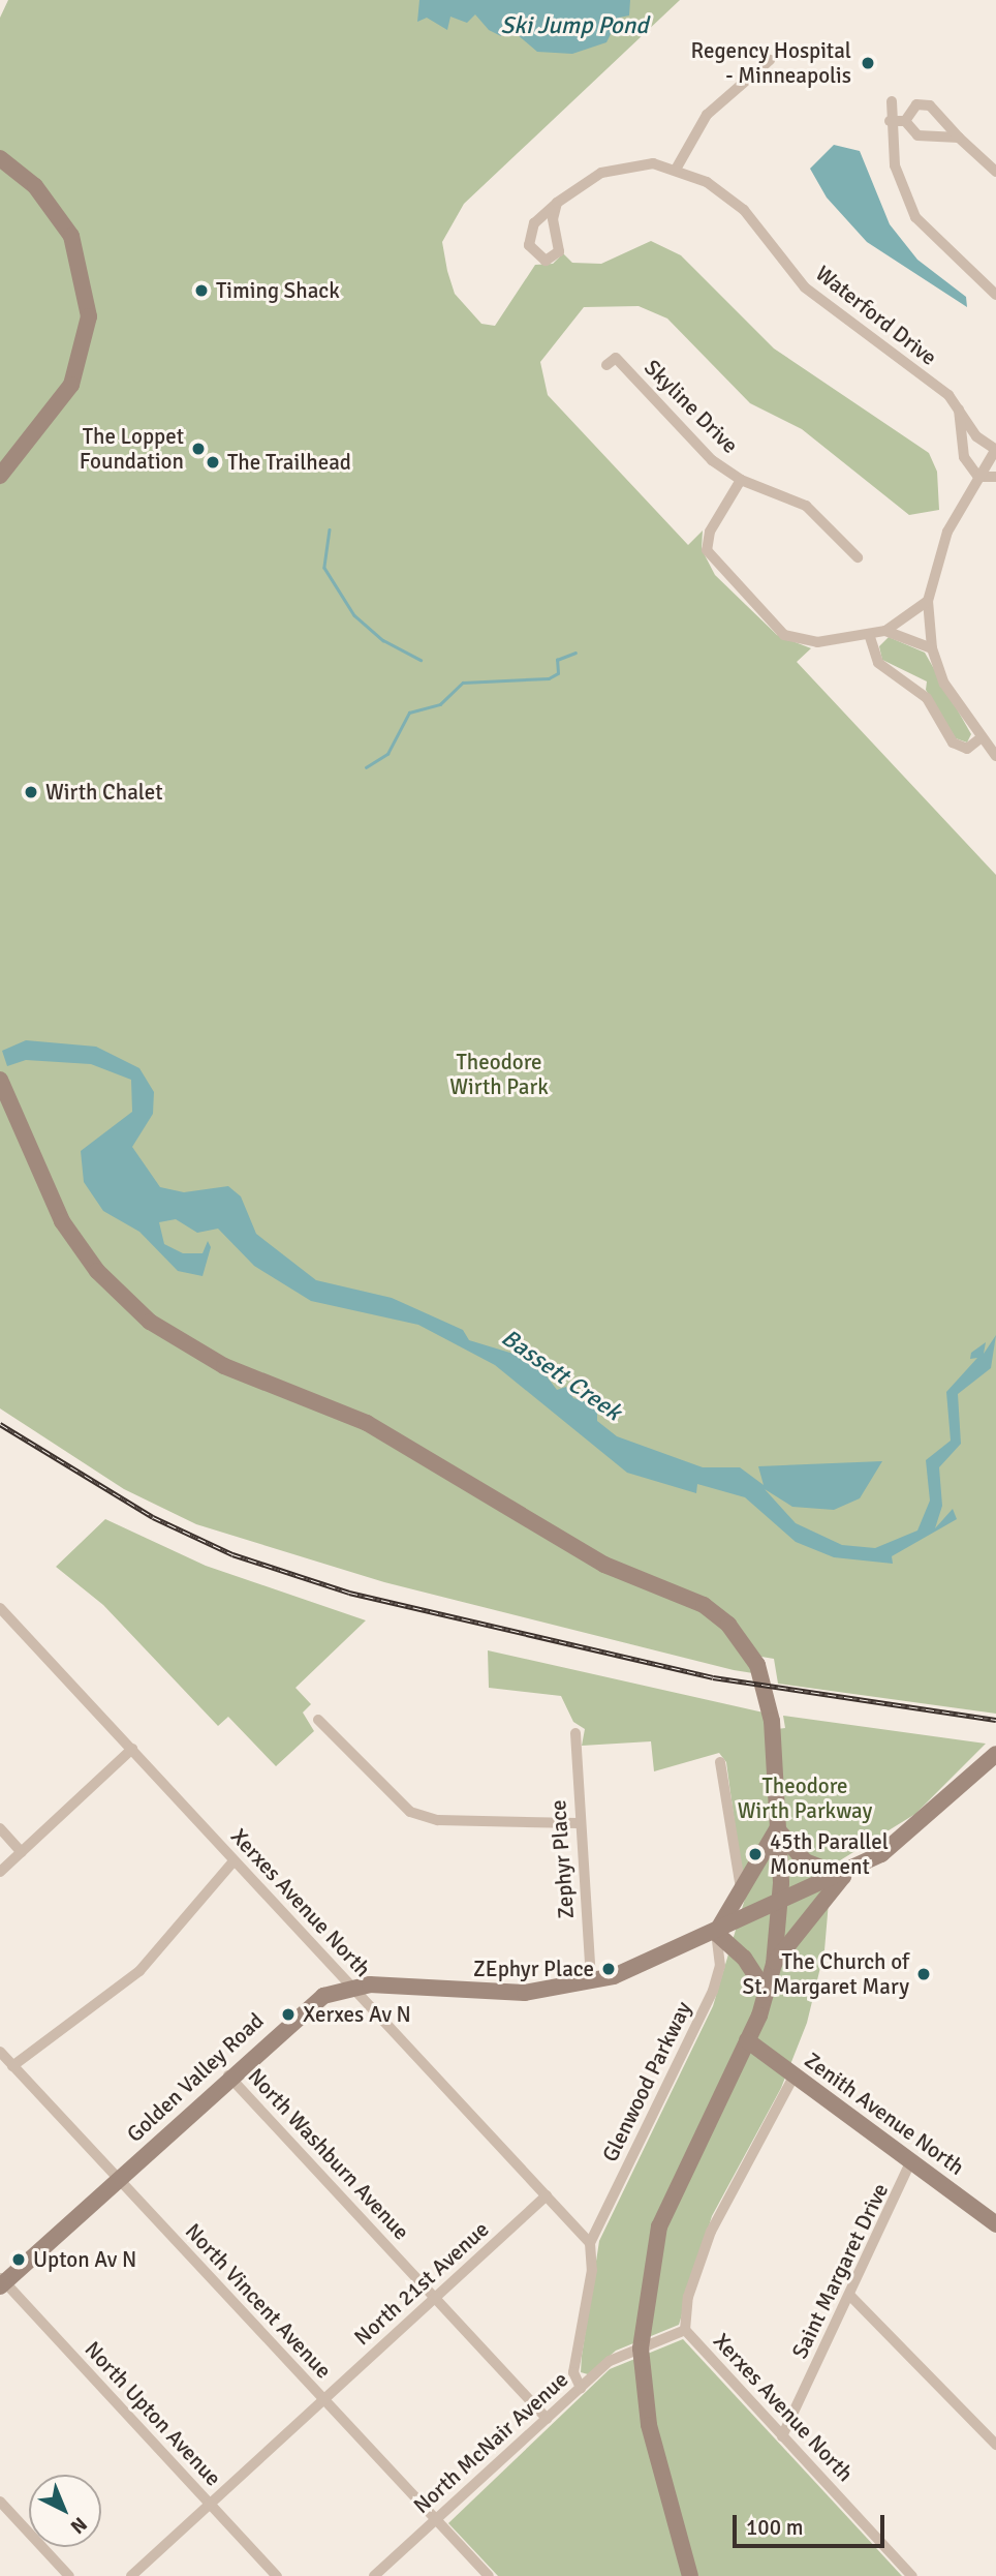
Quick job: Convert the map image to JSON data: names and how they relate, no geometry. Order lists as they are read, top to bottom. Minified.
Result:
{"streets":{"street":["Waterford Drive","Skyline Drive","Zephyr Place","Xerxes Avenue North","Golden Valley Road","Glenwood Parkway","Zenith Avenue North","North Washburn Avenue","Saint Margaret Drive","North 21st Avenue","North Vincent Avenue","North Upton Avenue","North McNair Avenue"]},"crossings":[["Zephyr Place","Golden Valley Road"],["Xerxes Avenue North","Golden Valley Road"],["Xerxes Avenue North","Glenwood Parkway"],["Xerxes Avenue North","Saint Margaret Drive"],["Xerxes Avenue North","North 21st Avenue"],["Golden Valley Road","Glenwood Parkway"],["Golden Valley Road","North Washburn Avenue"],["Golden Valley Road","North Vincent Avenue"],["Golden Valley Road","North Upton Avenue"],["Zenith Avenue North","Saint Margaret Drive"],["North Washburn Avenue","North 21st Avenue"],["North Washburn Avenue","North McNair Avenue"],["North 21st Avenue","North Vincent Avenue"],["North 21st Avenue","North Upton Avenue"],["North Vincent Avenue","North McNair Avenue"]],"water":["Ski Jump Pond","Bassett Creek"],"parks":["Theodore Wirth Park","Theodore Wirth Parkway"],"places":["Regency Hospital - Minneapolis","Timing Shack","The Loppet Foundation","The Trailhead","Wirth Chalet","45th Parallel Monument","ZEphyr Place","The Church of St. Margaret Mary","Xerxes Av N","Upton Av N"],"scale_bar":"100 m","north":"bottom right"}
